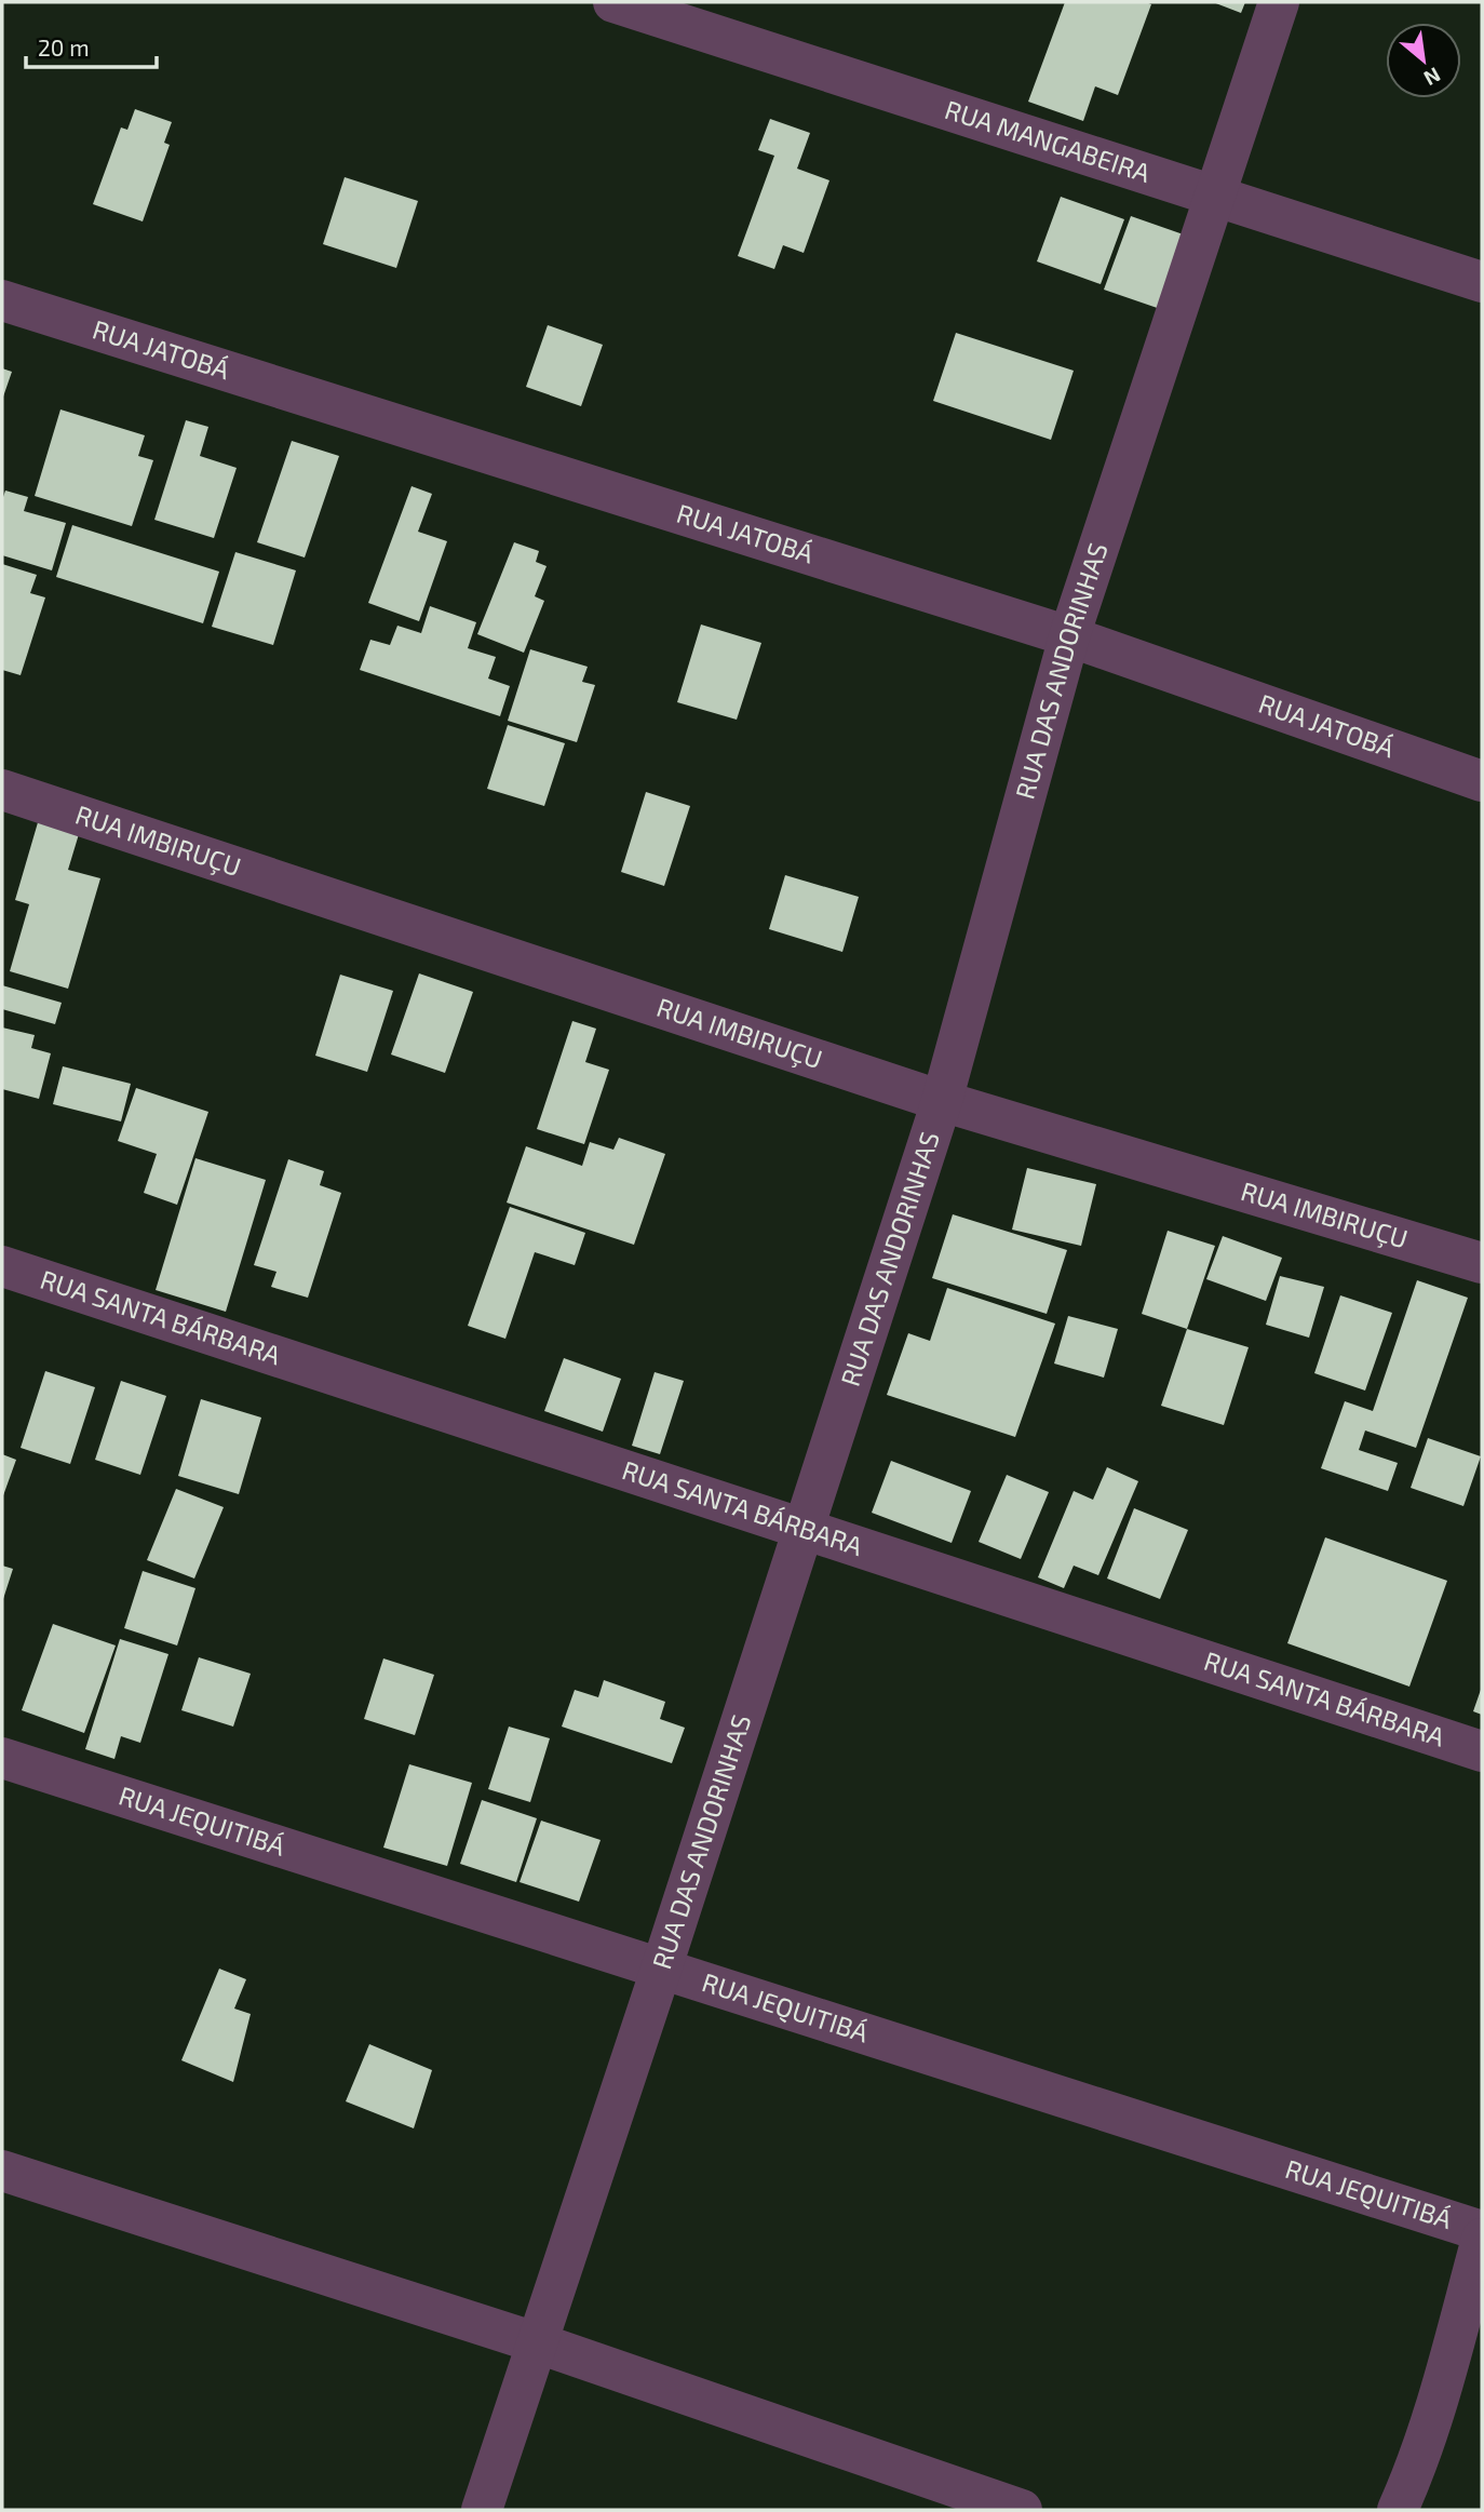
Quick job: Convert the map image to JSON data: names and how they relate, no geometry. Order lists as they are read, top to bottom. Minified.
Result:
{"streets":{"street":["RUA MANGABEIRA","RUA JATOBÁ","RUA DAS ANDORINHAS","RUA IMBIRUÇU","RUA SANTA BÁRBARA","RUA JEQUITIBÁ"]},"crossings":[["RUA MANGABEIRA","RUA DAS ANDORINHAS"],["RUA JATOBÁ","RUA DAS ANDORINHAS"],["RUA DAS ANDORINHAS","RUA IMBIRUÇU"],["RUA DAS ANDORINHAS","RUA SANTA BÁRBARA"],["RUA DAS ANDORINHAS","RUA JEQUITIBÁ"]],"scale_bar":"20 m","north":"bottom right"}
